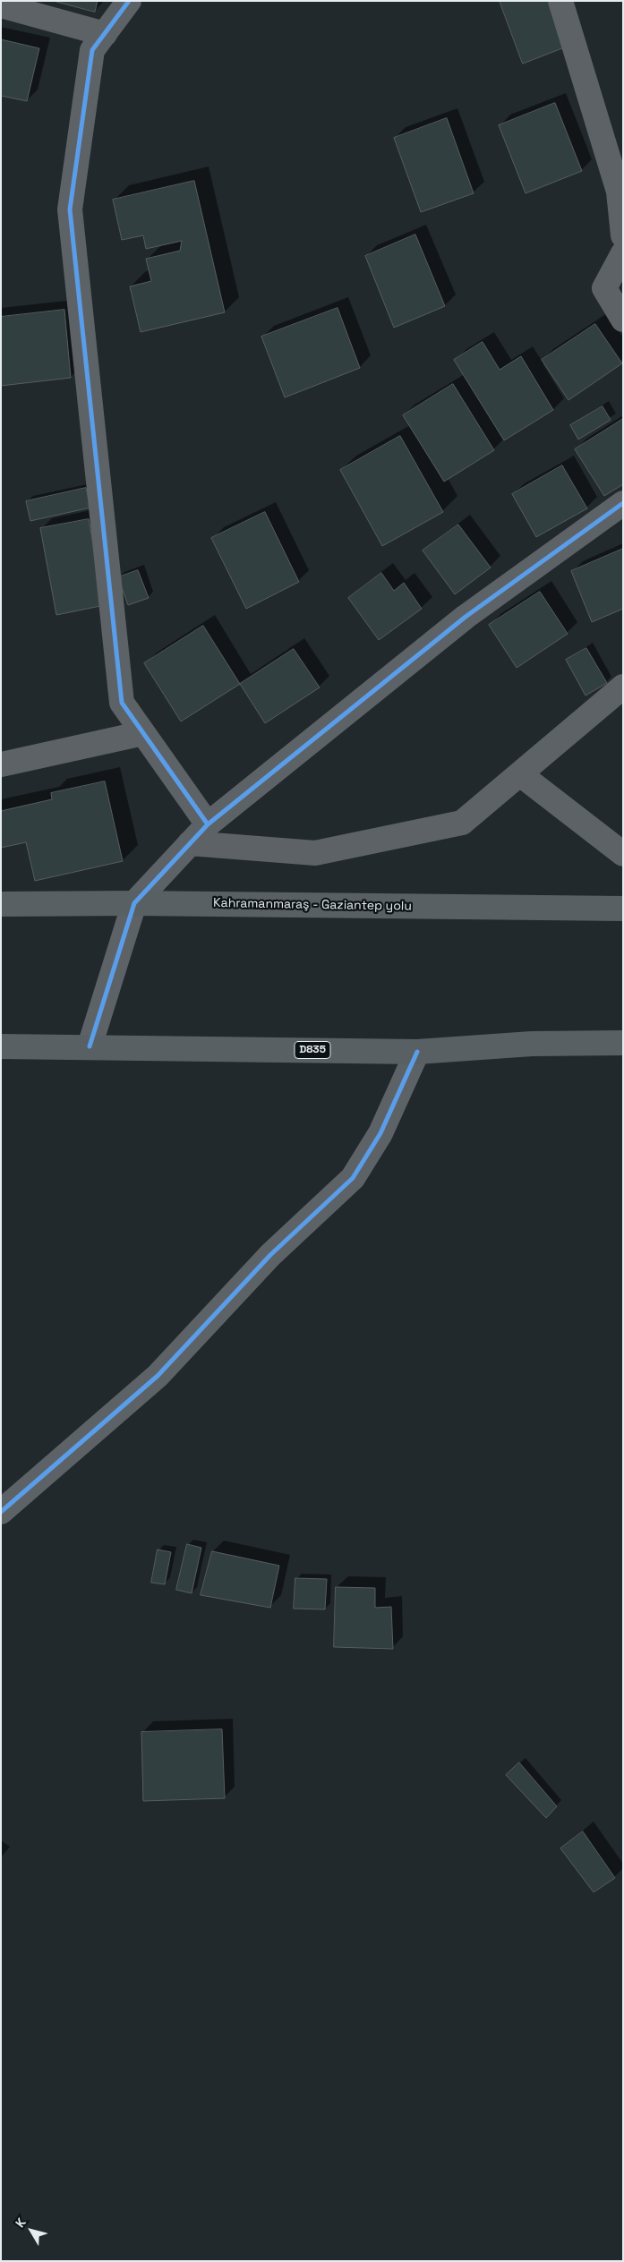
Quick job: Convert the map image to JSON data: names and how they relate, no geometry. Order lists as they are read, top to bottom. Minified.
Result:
{"streets":{"highway":["Kahramanmaraş - Gaziantep yolu","D835"]},"north":"top left"}
